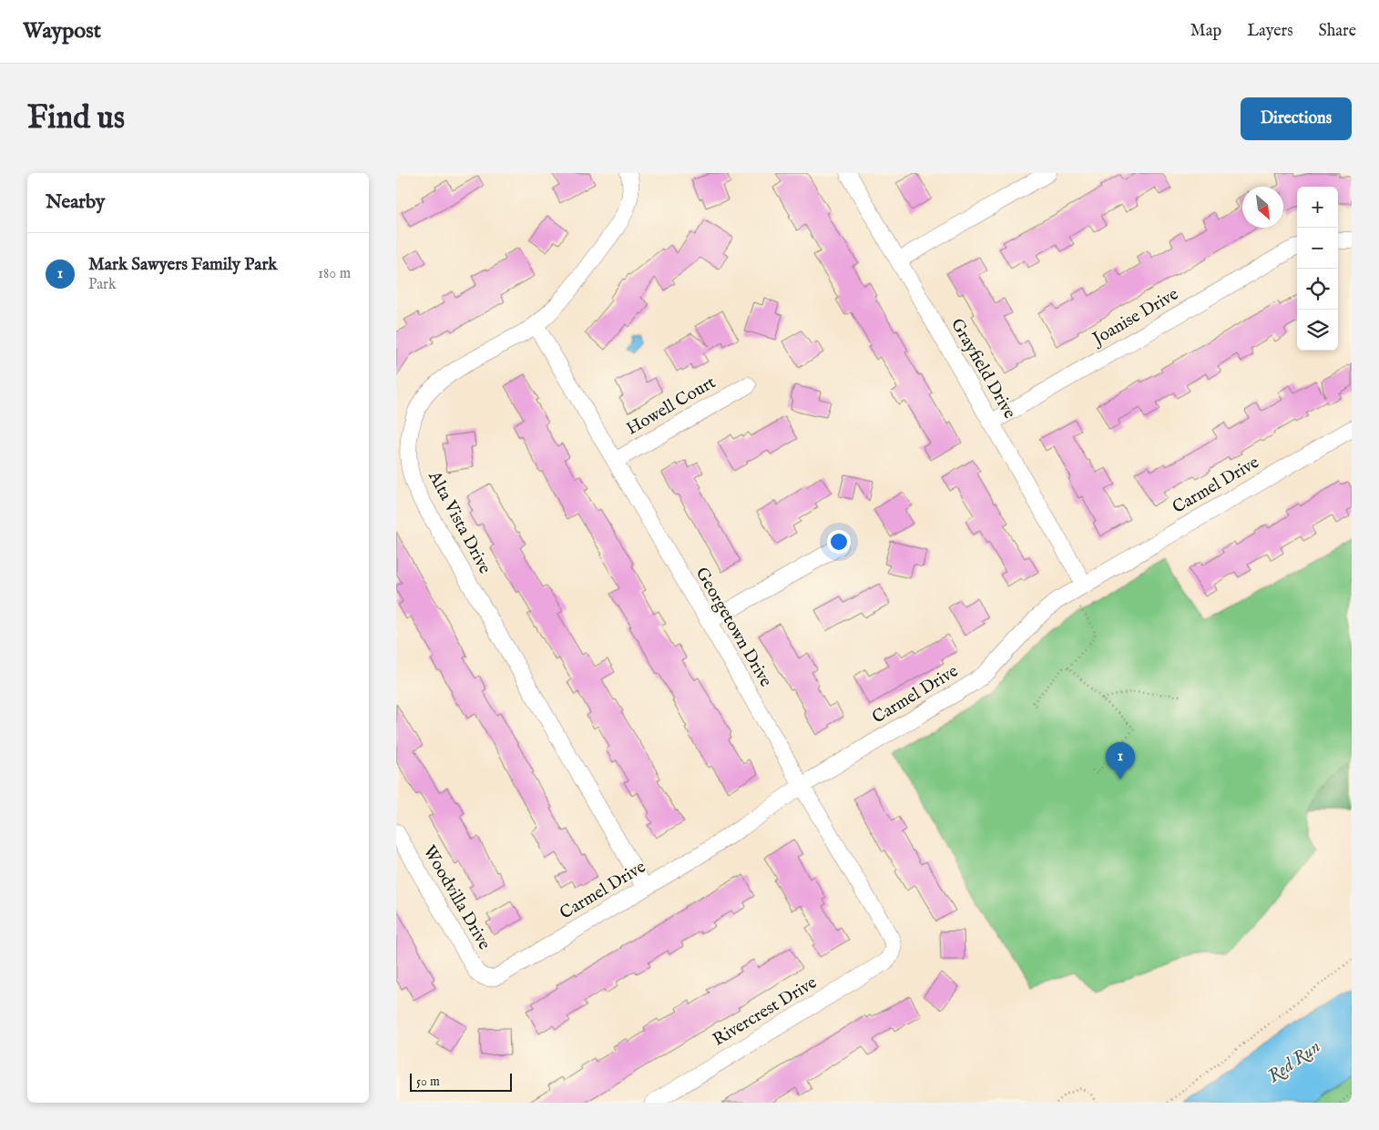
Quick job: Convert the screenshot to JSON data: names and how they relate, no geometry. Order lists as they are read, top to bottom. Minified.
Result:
{"streets":{"street":["Joanise Drive","Grayfield Drive","Howell Court","Carmel Drive","Alta Vista Drive","Georgetown Drive","Woodvilla Drive","Rivercrest Drive"]},"crossings":[["Joanise Drive","Grayfield Drive"],["Grayfield Drive","Carmel Drive"],["Howell Court","Georgetown Drive"],["Carmel Drive","Alta Vista Drive"],["Carmel Drive","Georgetown Drive"],["Carmel Drive","Woodvilla Drive"],["Alta Vista Drive","Georgetown Drive"],["Georgetown Drive","Rivercrest Drive"]],"water":["Red Run"],"scale_bar":"50 m","north":"bottom right","page":{"header":"Waypost","nav":["Map","Layers","Share"],"buttons":"Directions","title":"Find us","heading":"Nearby","map_buttons":["+","−"],"list":[{"mark":"1","name":"Mark Sawyers Family Park","note":"Park","value":"180 m"}],"pins":"1","scale":"50 m"}}
